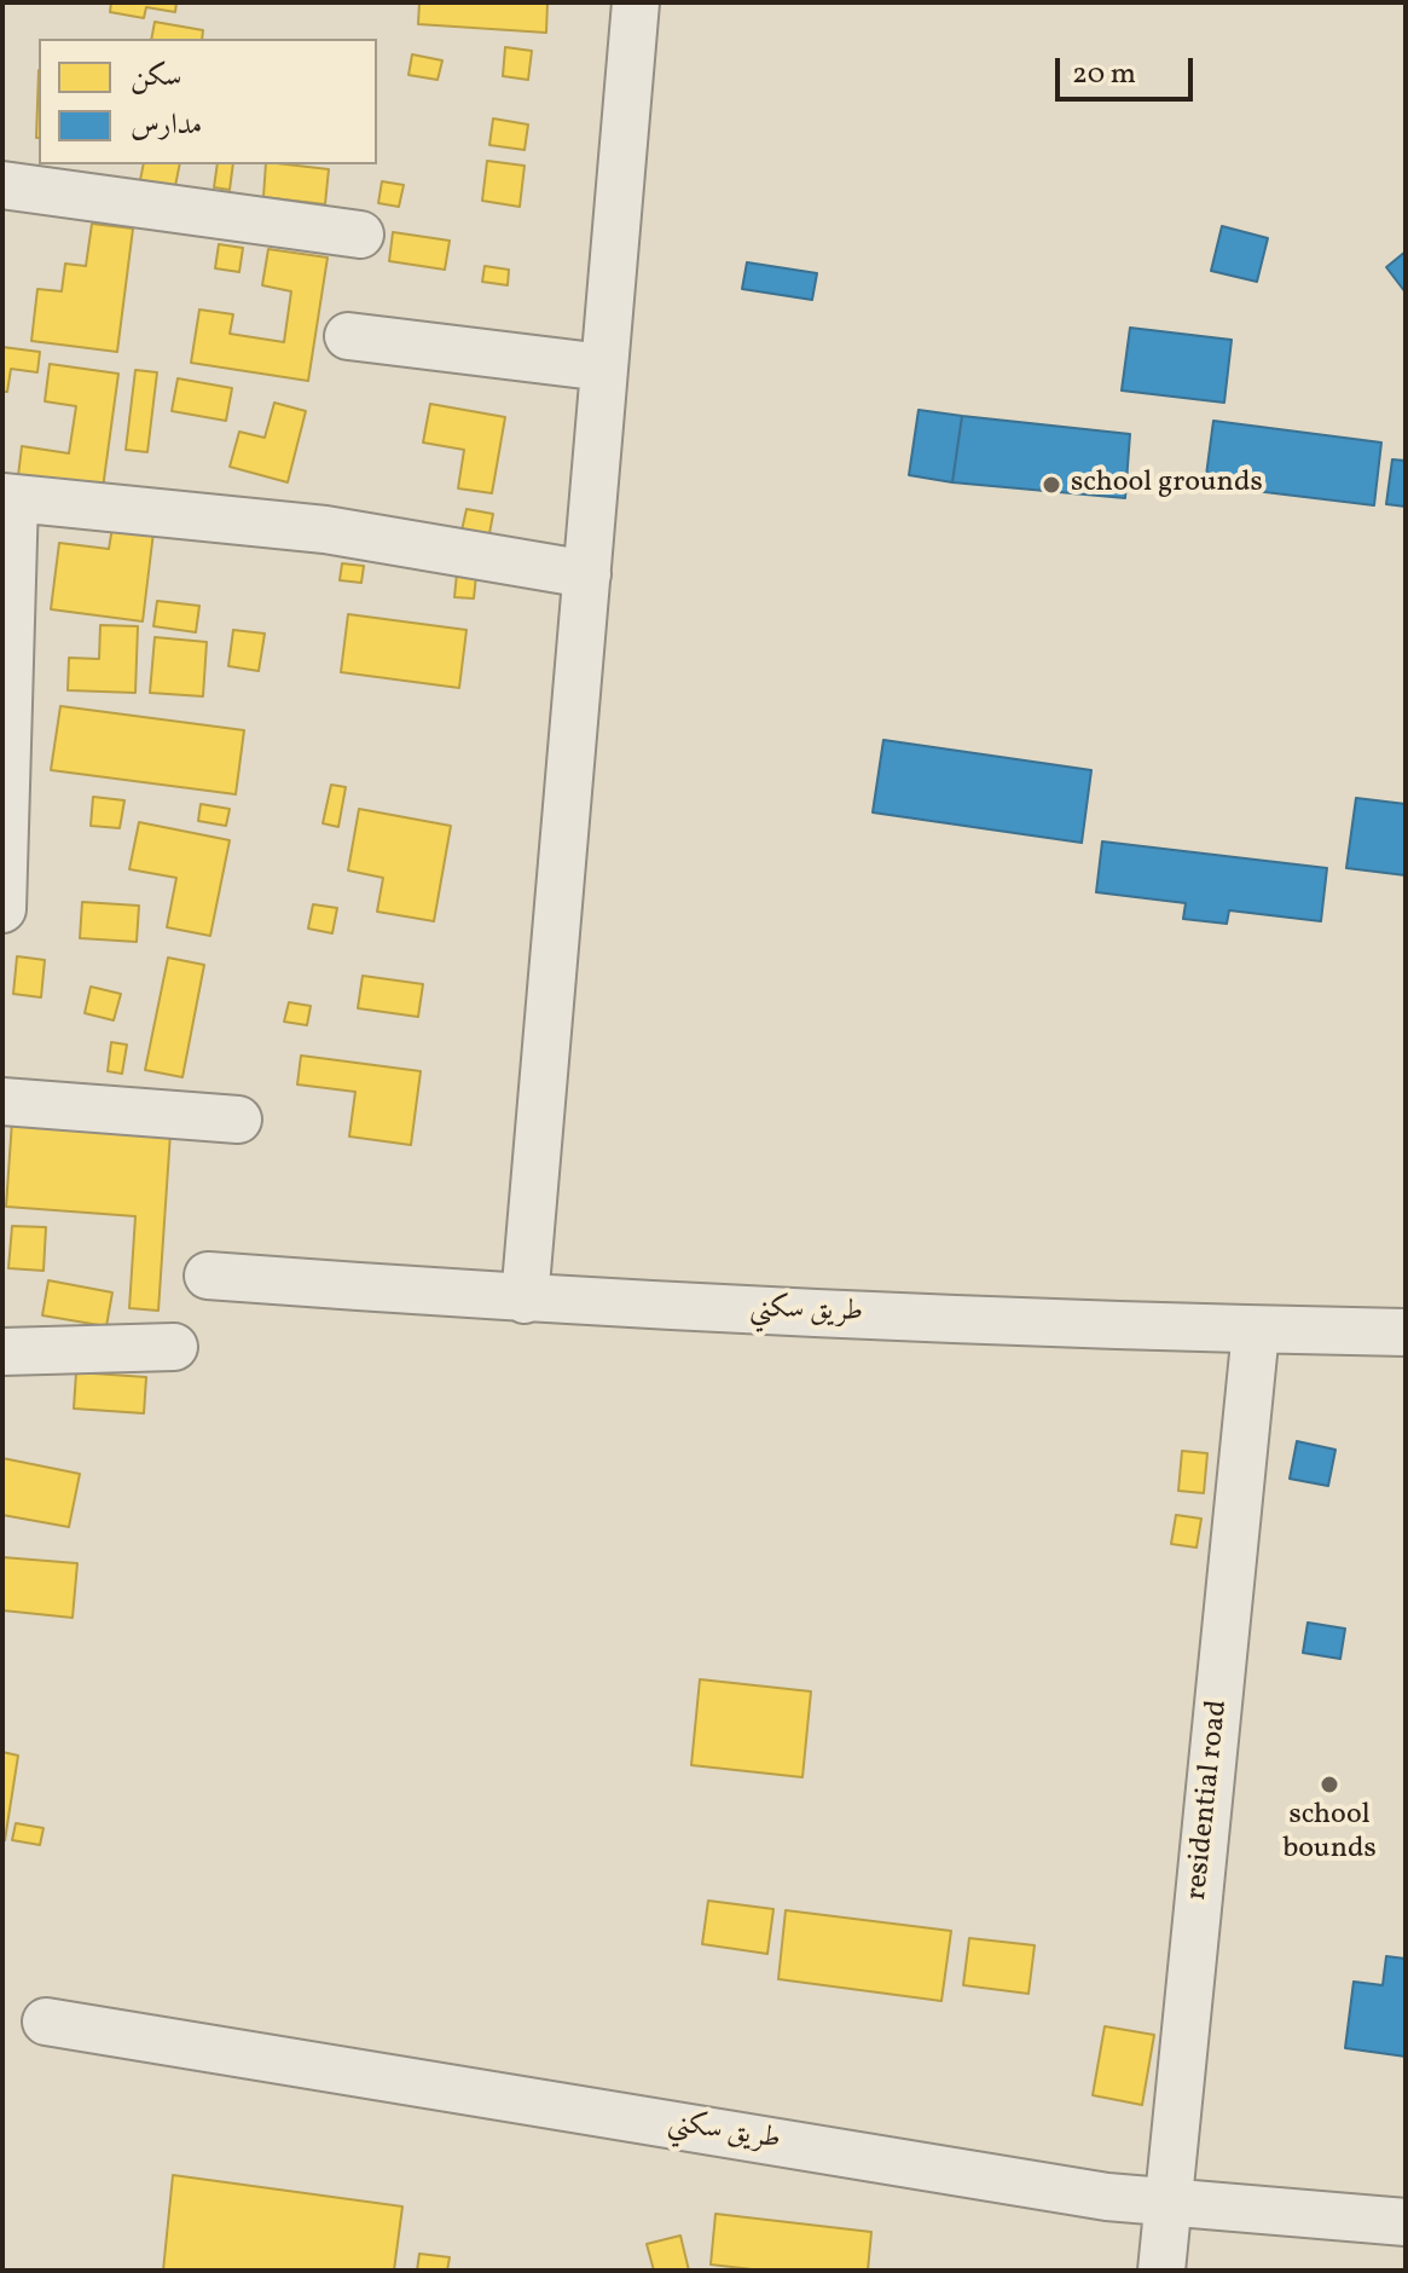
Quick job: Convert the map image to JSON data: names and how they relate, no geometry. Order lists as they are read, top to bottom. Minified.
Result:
{"streets":{"street":["طريق سكني","residential road"]},"crossings":[["طريق سكني","residential road"]],"places":["school grounds","school bounds"],"legend":["سكن","مدارس"],"scale_bar":"20 m"}
